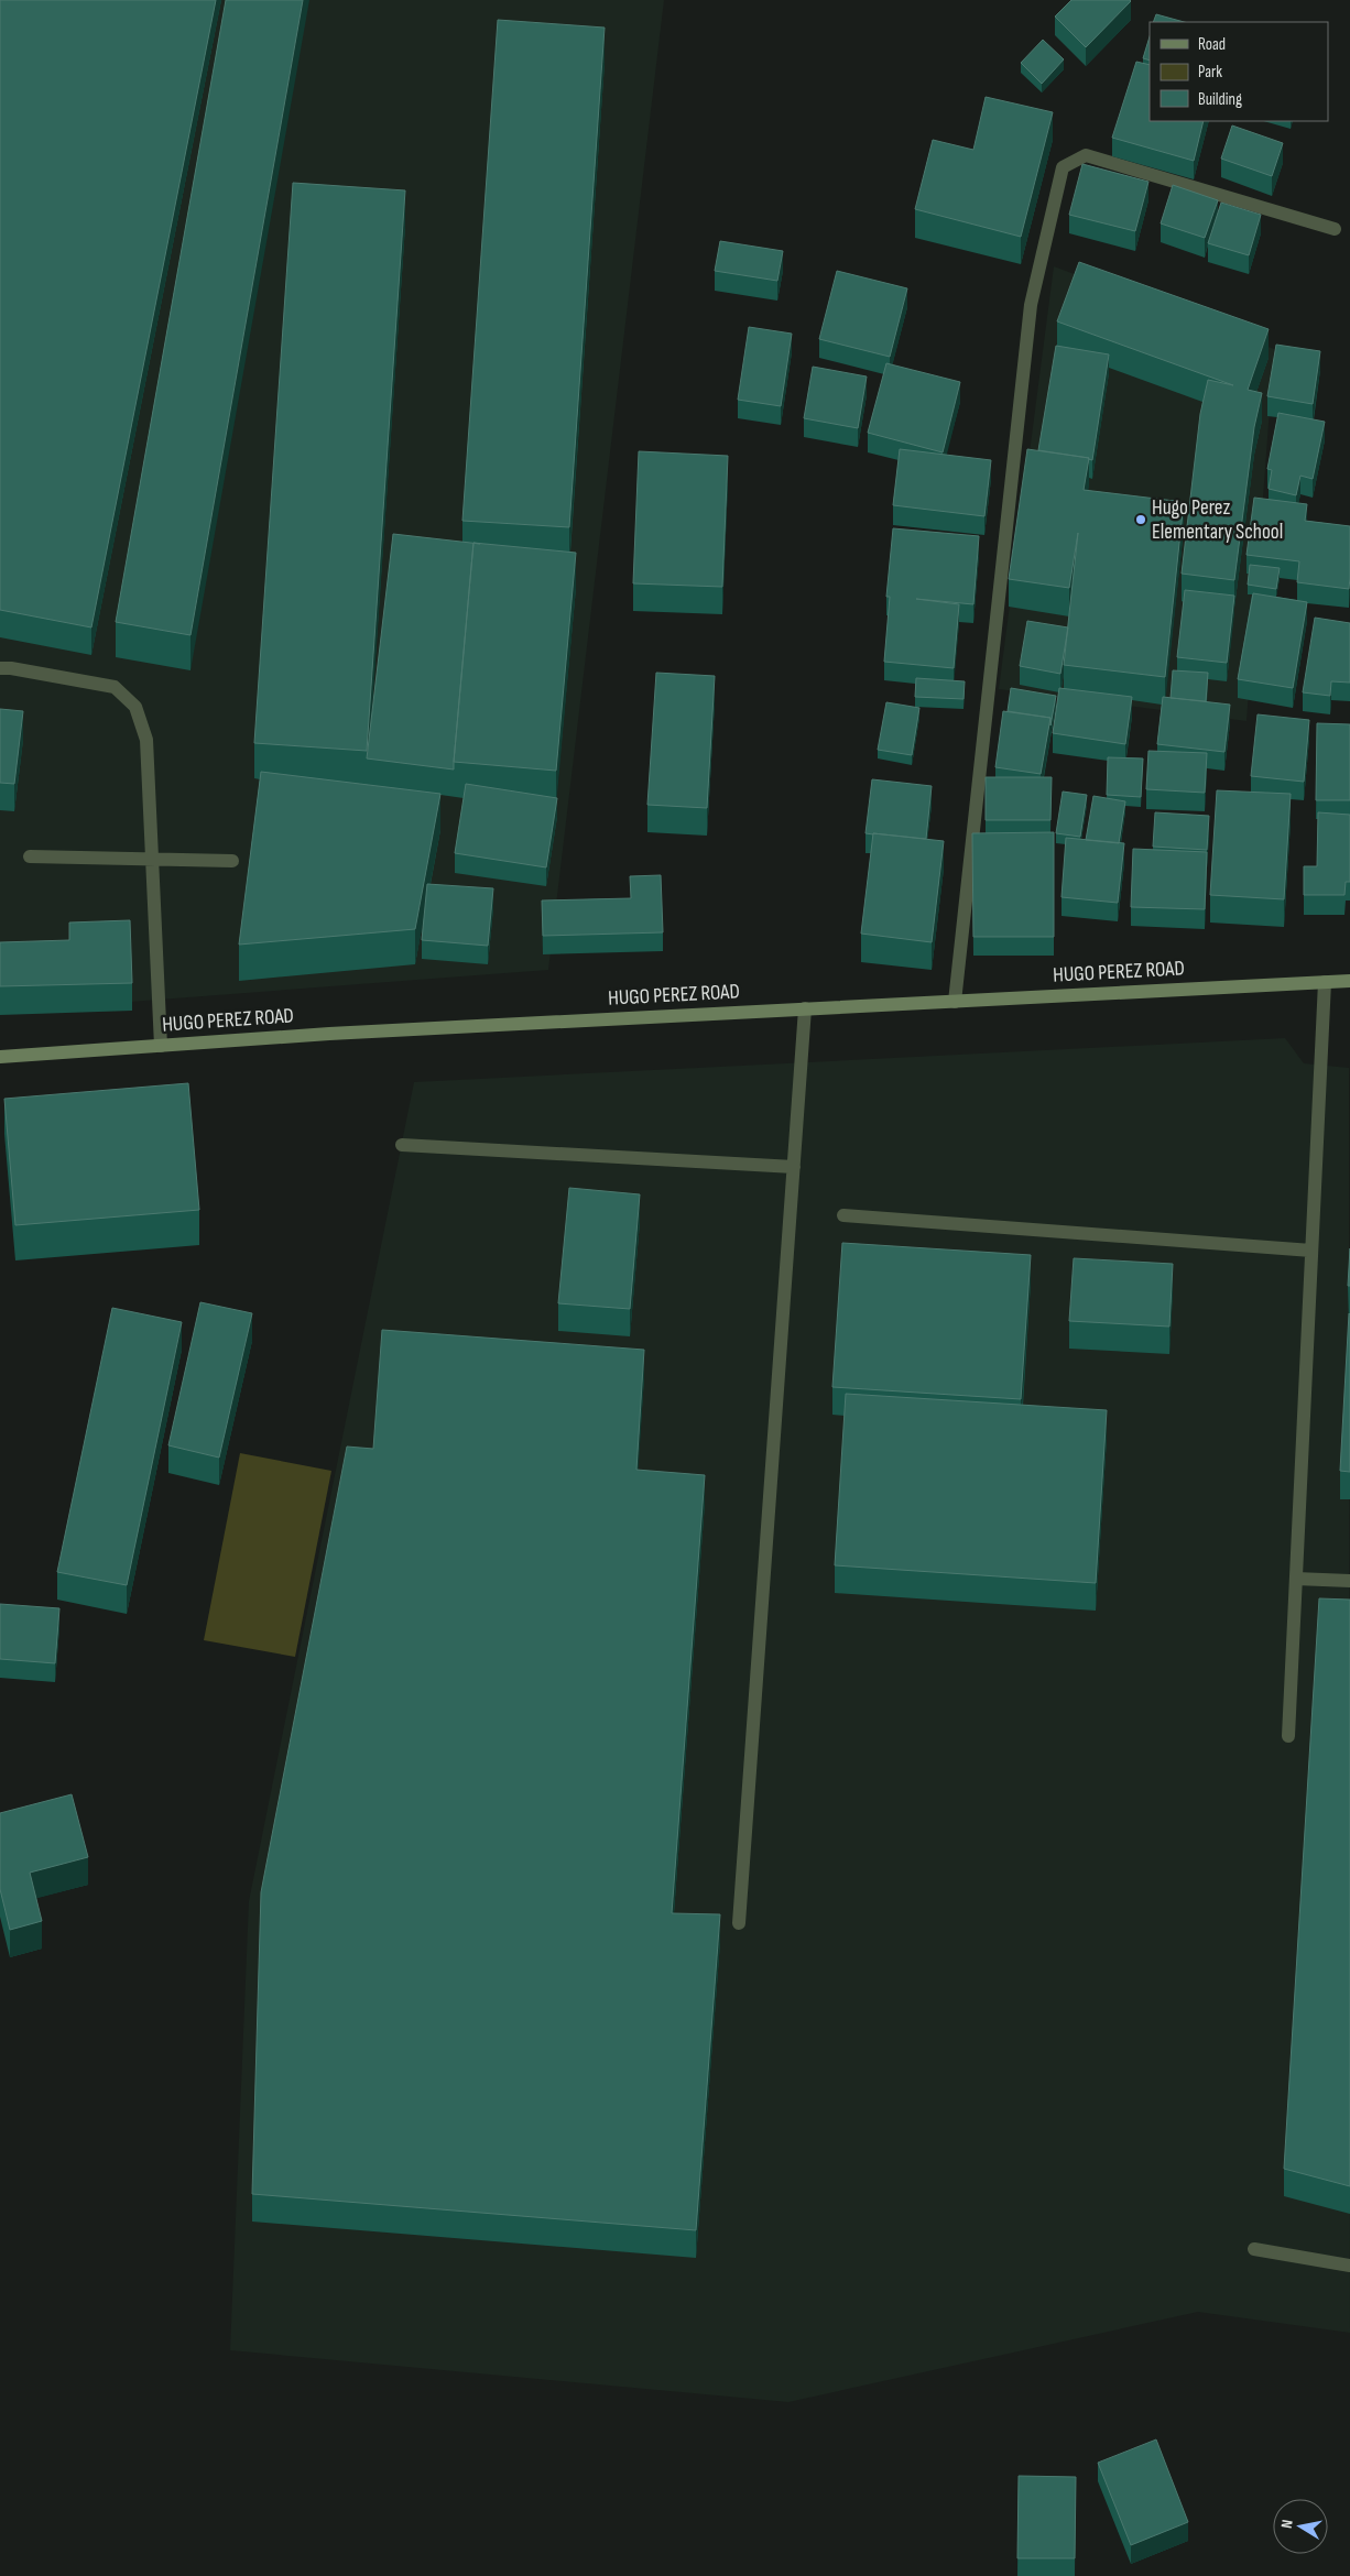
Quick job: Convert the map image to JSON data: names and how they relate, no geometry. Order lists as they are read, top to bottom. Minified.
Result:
{"streets":{"street":["HUGO PEREZ ROAD"]},"places":["Hugo Perez Elementary School"],"legend":["Road","Park","Building"],"north":"left"}
